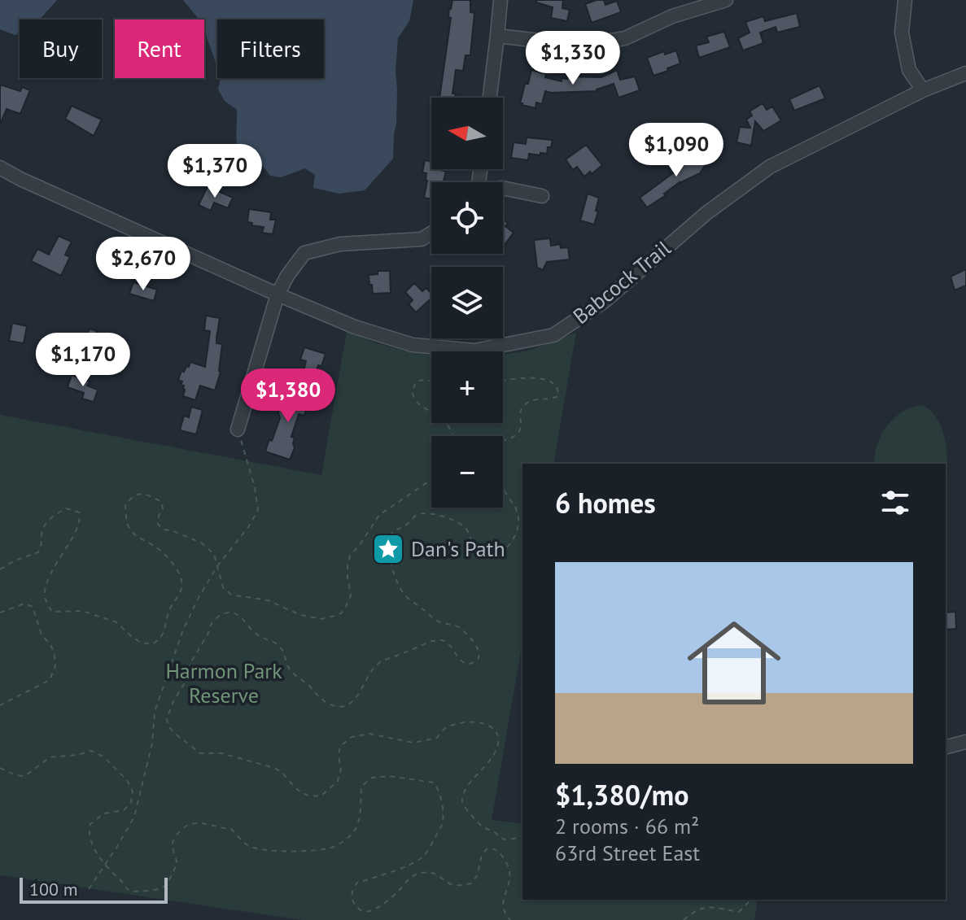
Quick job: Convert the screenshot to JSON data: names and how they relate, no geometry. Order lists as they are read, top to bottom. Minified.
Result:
{"streets":{"street":["Babcock Trail"]},"parks":["Harmon Park Reserve"],"places":{"place":["Dan's Path"]},"scale_bar":"100 m","north":"left","page":{"chip":["Buy","Rent","Filters"],"price":["$1,330","$1,090","$1,370","$2,670","$1,170","$1,380"],"map_buttons":["+","−"],"heading":"6 homes","list":[{"name":"$1,380/mo","note":"2 rooms · 66 m² · 63rd Street East"}],"scale":"100 m"}}
